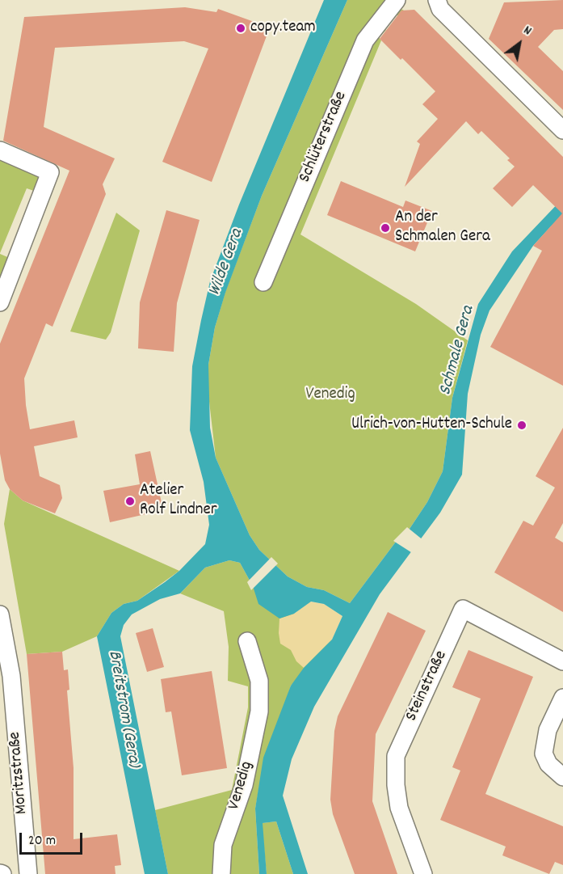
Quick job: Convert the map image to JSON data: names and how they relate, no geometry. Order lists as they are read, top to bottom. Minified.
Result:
{"streets":{"street":["Schlüterstraße","Steinstraße","Moritzstraße","Venedig"]},"water":["Wilde Gera","Schmale Gera","Breitstrom (Gera)"],"parks":["Venedig"],"places":["copy.team","An der Schmalen Gera","Ulrich-von-Hutten-Schule","Atelier Rolf Lindner"],"scale_bar":"20 m","north":"top right"}
